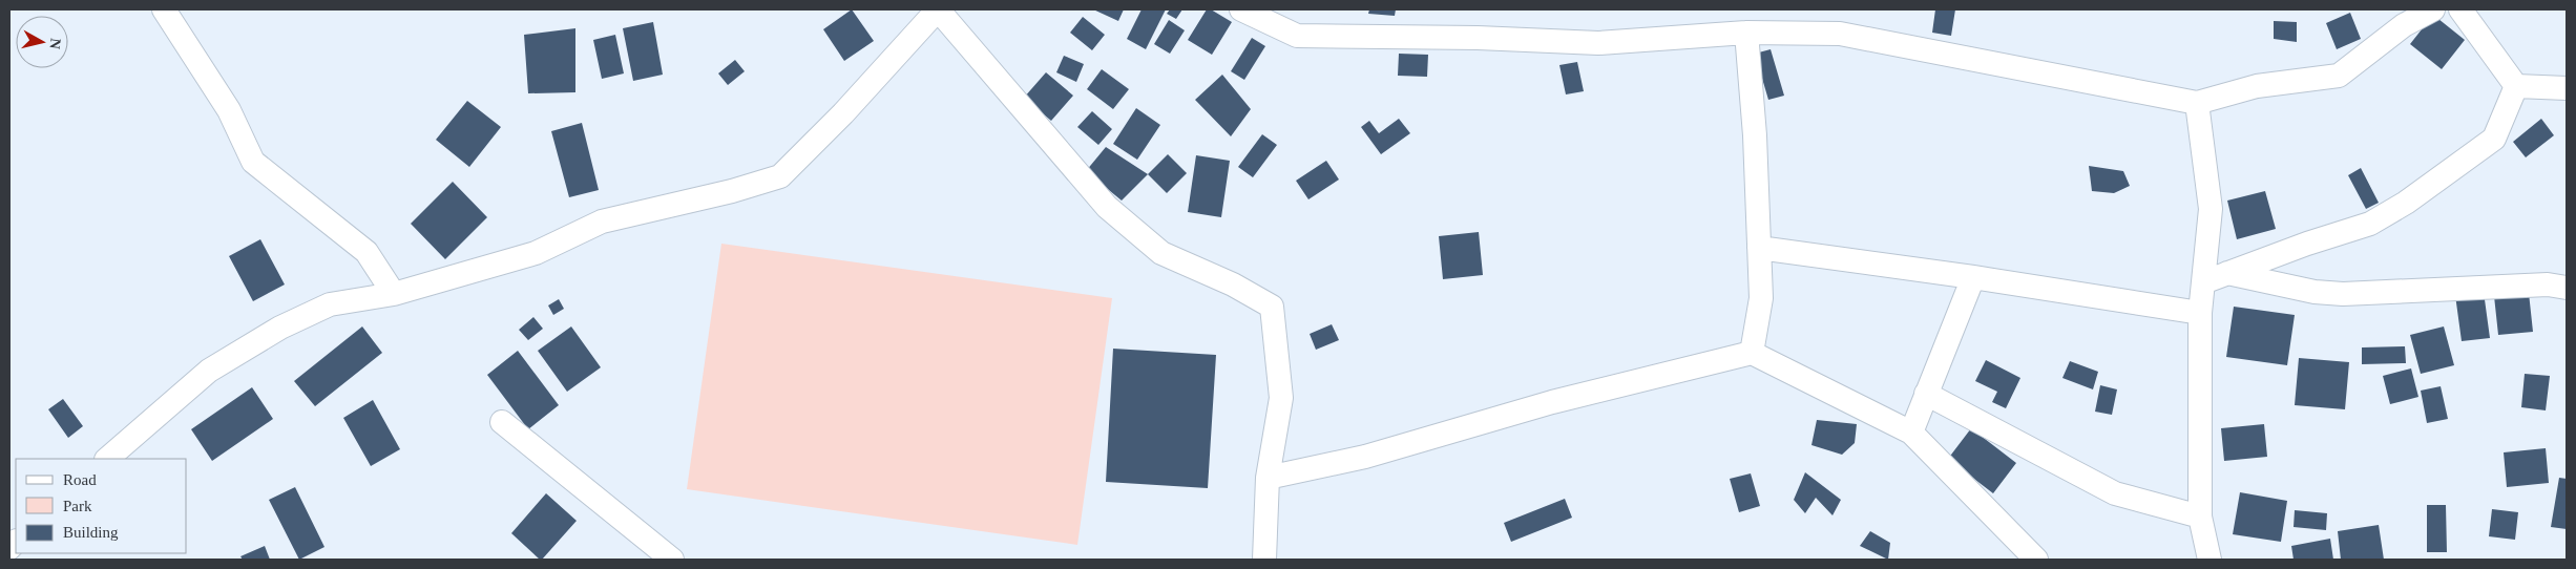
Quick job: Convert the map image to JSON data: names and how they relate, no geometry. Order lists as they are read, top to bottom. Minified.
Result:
{"legend":["Road","Park","Building"],"north":"right"}
